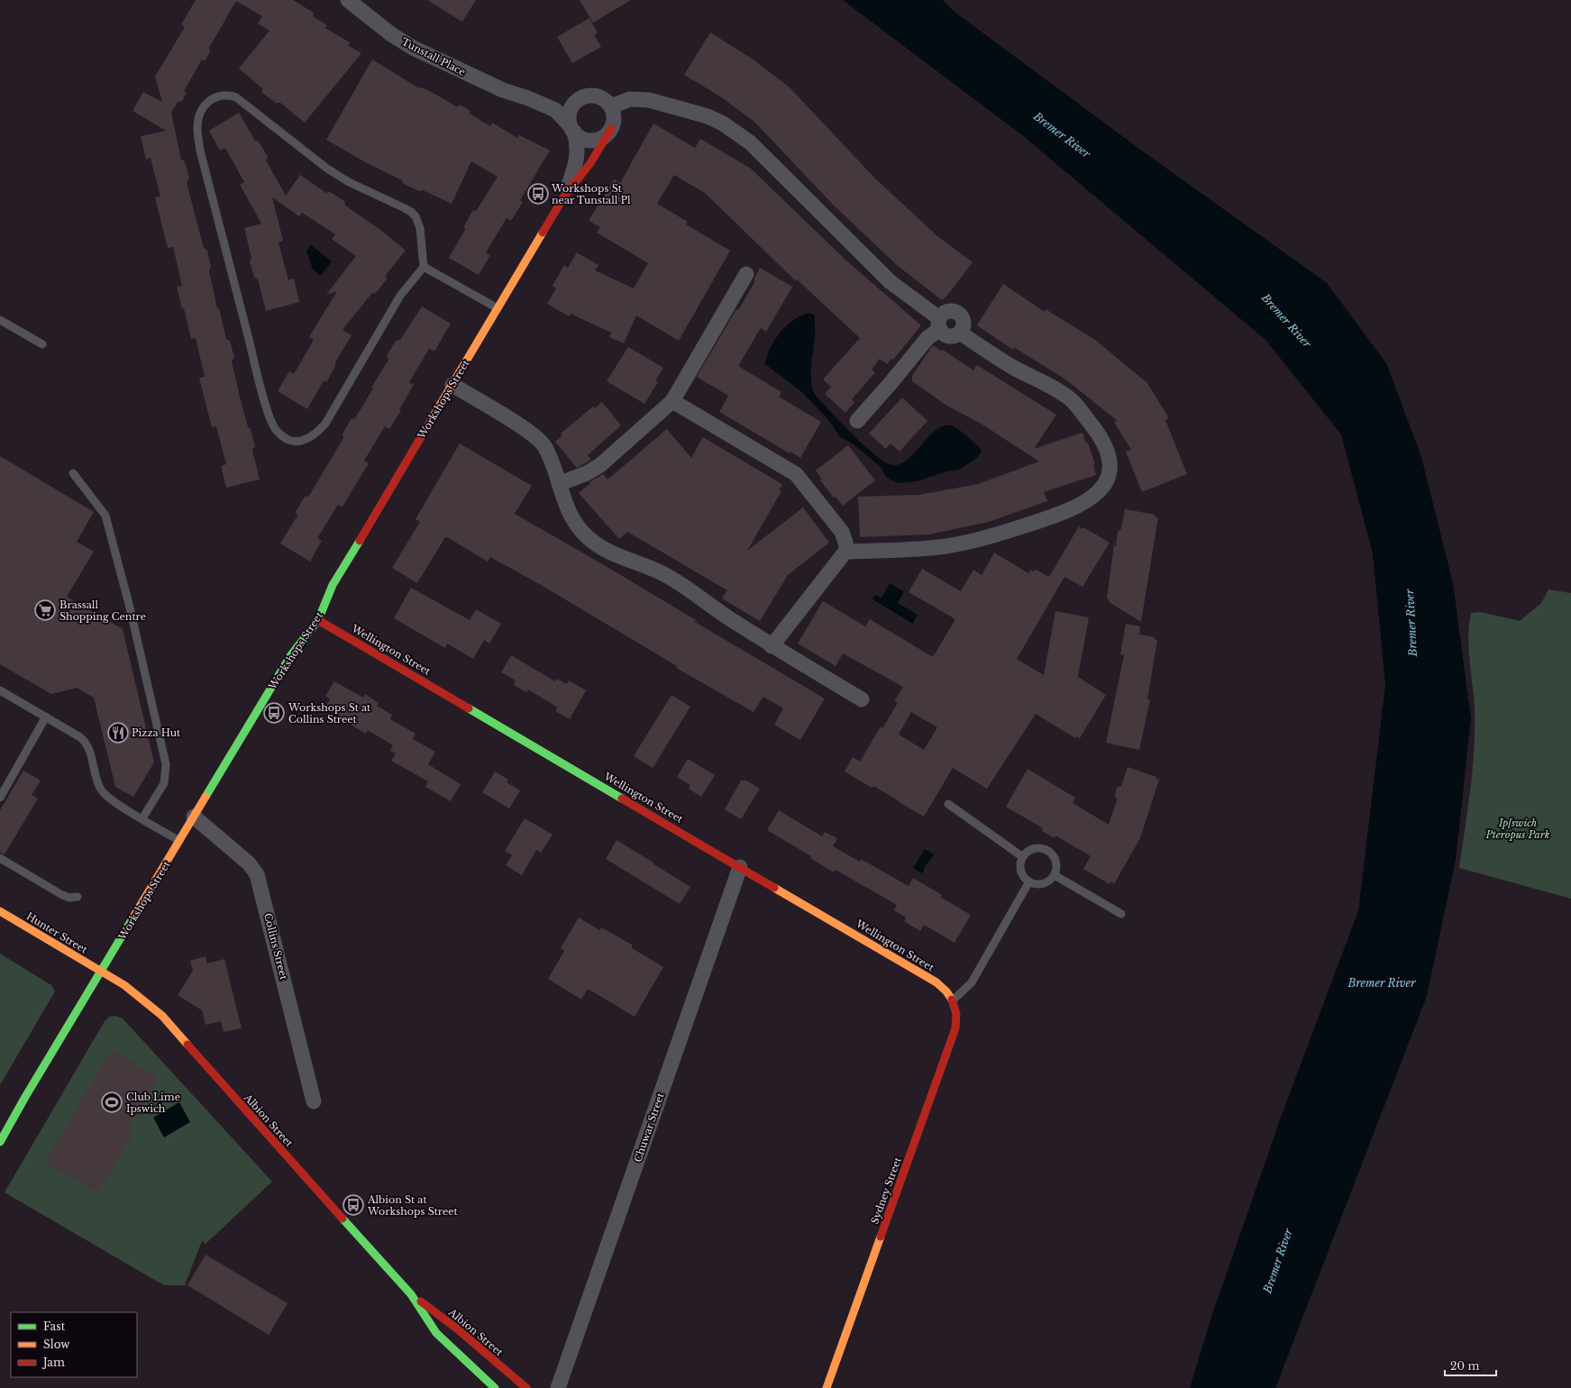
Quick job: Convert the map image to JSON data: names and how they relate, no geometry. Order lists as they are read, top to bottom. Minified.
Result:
{"streets":{"street":["Tunstall Place","Workshops Street","Wellington Street","Hunter Street","Collins Street","Albion Street","Chuwar Street","Sydney Street"]},"crossings":[["Tunstall Place","Workshops Street"],["Workshops Street","Wellington Street"],["Workshops Street","Hunter Street"],["Workshops Street","Collins Street"],["Workshops Street","Albion Street"],["Wellington Street","Chuwar Street"],["Wellington Street","Sydney Street"],["Hunter Street","Albion Street"]],"water":["Bremer River"],"parks":["Ip[swich Pteropus Park"],"places":{"bus stop":["Workshops St near Tunstall Pl","Workshops St at Collins Street","Albion St at Workshops Street"],"supermarket":["Brassall Shopping Centre"],"restaurant":["Pizza Hut"],"sports":["Club Lime Ipswich"]},"legend":["Fast","Slow","Jam"],"scale_bar":"20 m"}
